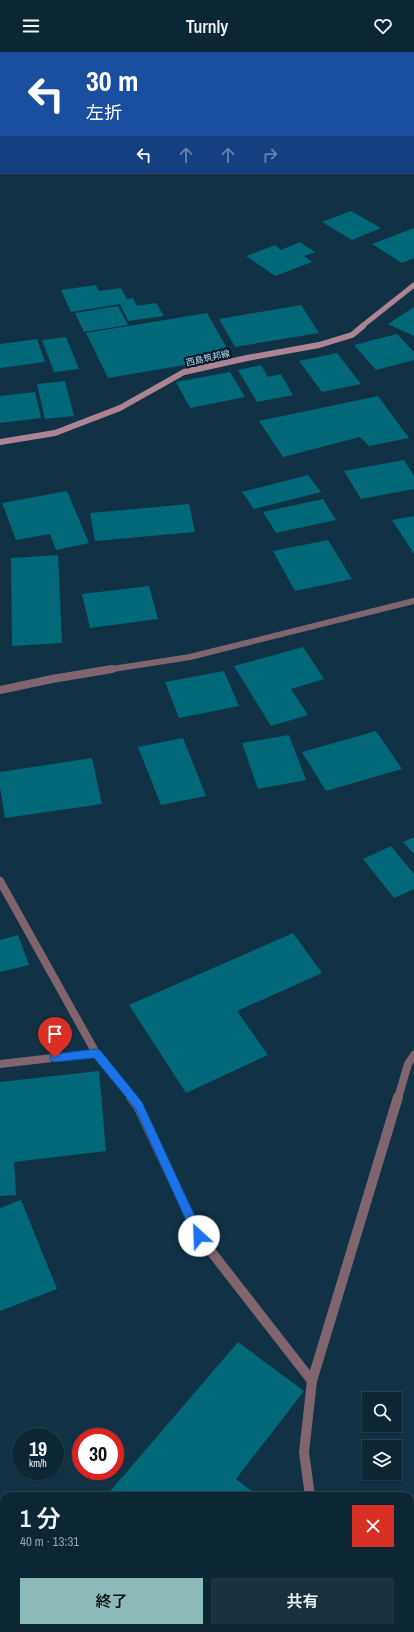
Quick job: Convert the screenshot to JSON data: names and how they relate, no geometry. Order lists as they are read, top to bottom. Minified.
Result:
{"streets":{"main road":["西島筑邦線"]},"page":{"header":"Turnly","turn":["30 m","左折"],"speed":"19 km/h","limit":"30","heading":["1 分","40 m · 13:31"],"buttons":["終了","共有"]}}
